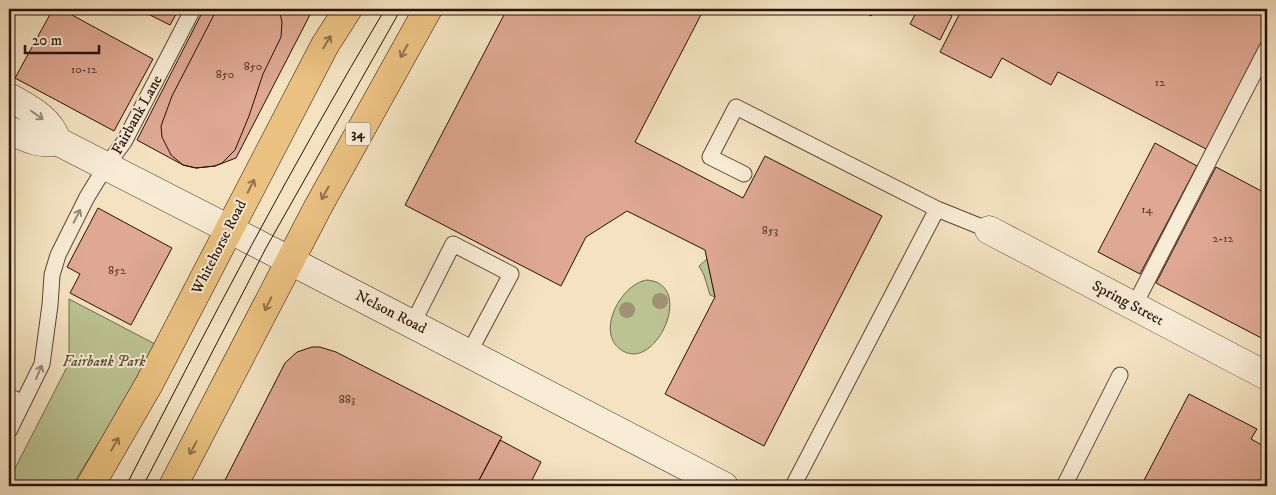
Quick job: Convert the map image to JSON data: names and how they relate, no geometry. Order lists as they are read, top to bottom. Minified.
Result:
{"streets":{"main road":["34","Whitehorse Road"],"street":["Spring Street","Nelson Road"],"lane":["Fairbank Lane"]},"crossings":[["Fairbank Lane","Nelson Road"],["34","Nelson Road"],["Whitehorse Road","Nelson Road"]],"one_way":["Fairbank Lane"],"parks":["Fairbank Park"],"house_numbers":["850","10-12","850","12","14","853","2-12","852","883"],"scale_bar":"20 m"}
